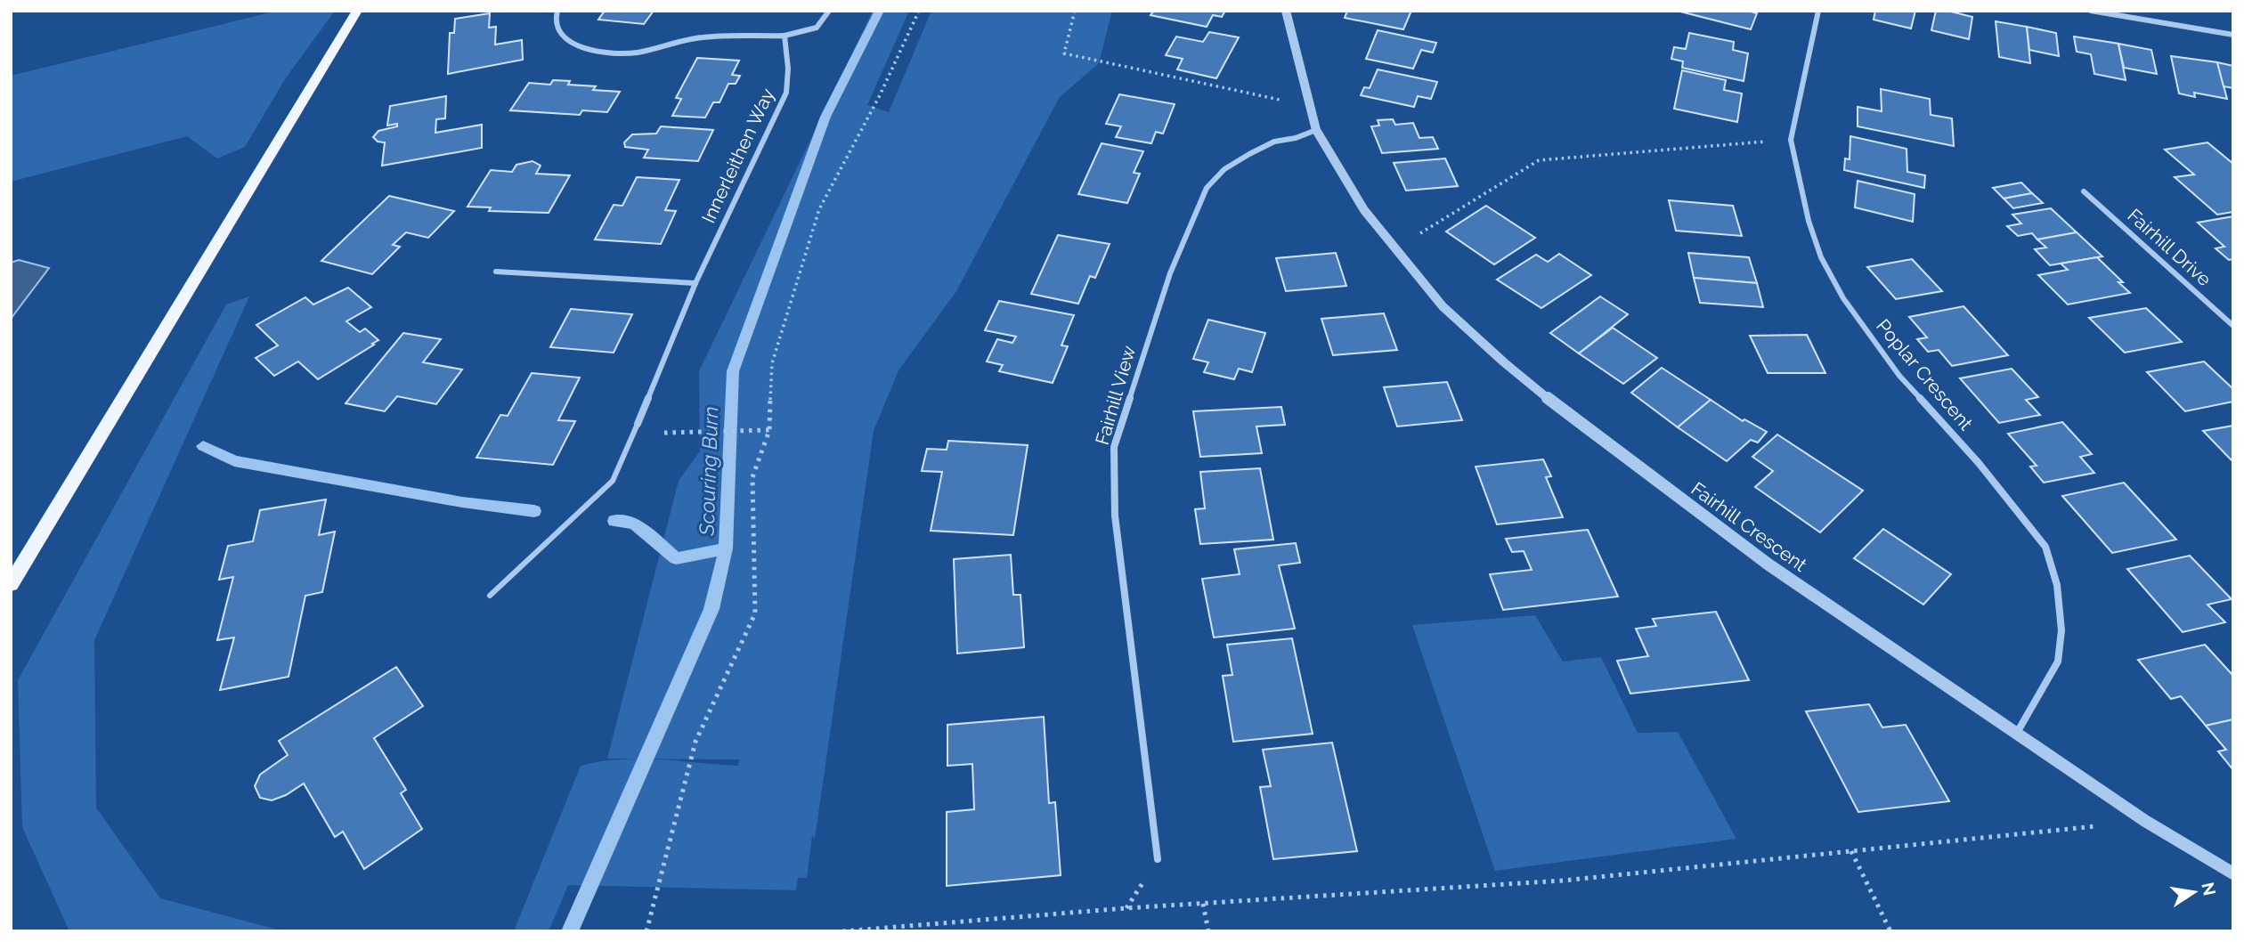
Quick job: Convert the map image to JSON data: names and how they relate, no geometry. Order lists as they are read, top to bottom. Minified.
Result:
{"streets":{"street":["Innerleithen Way","Fairhill Drive","Poplar Crescent","Fairhill View","Fairhill Crescent"]},"crossings":[["Poplar Crescent","Fairhill Crescent"],["Fairhill View","Fairhill Crescent"]],"water":["Scouring Burn"],"north":"right"}
